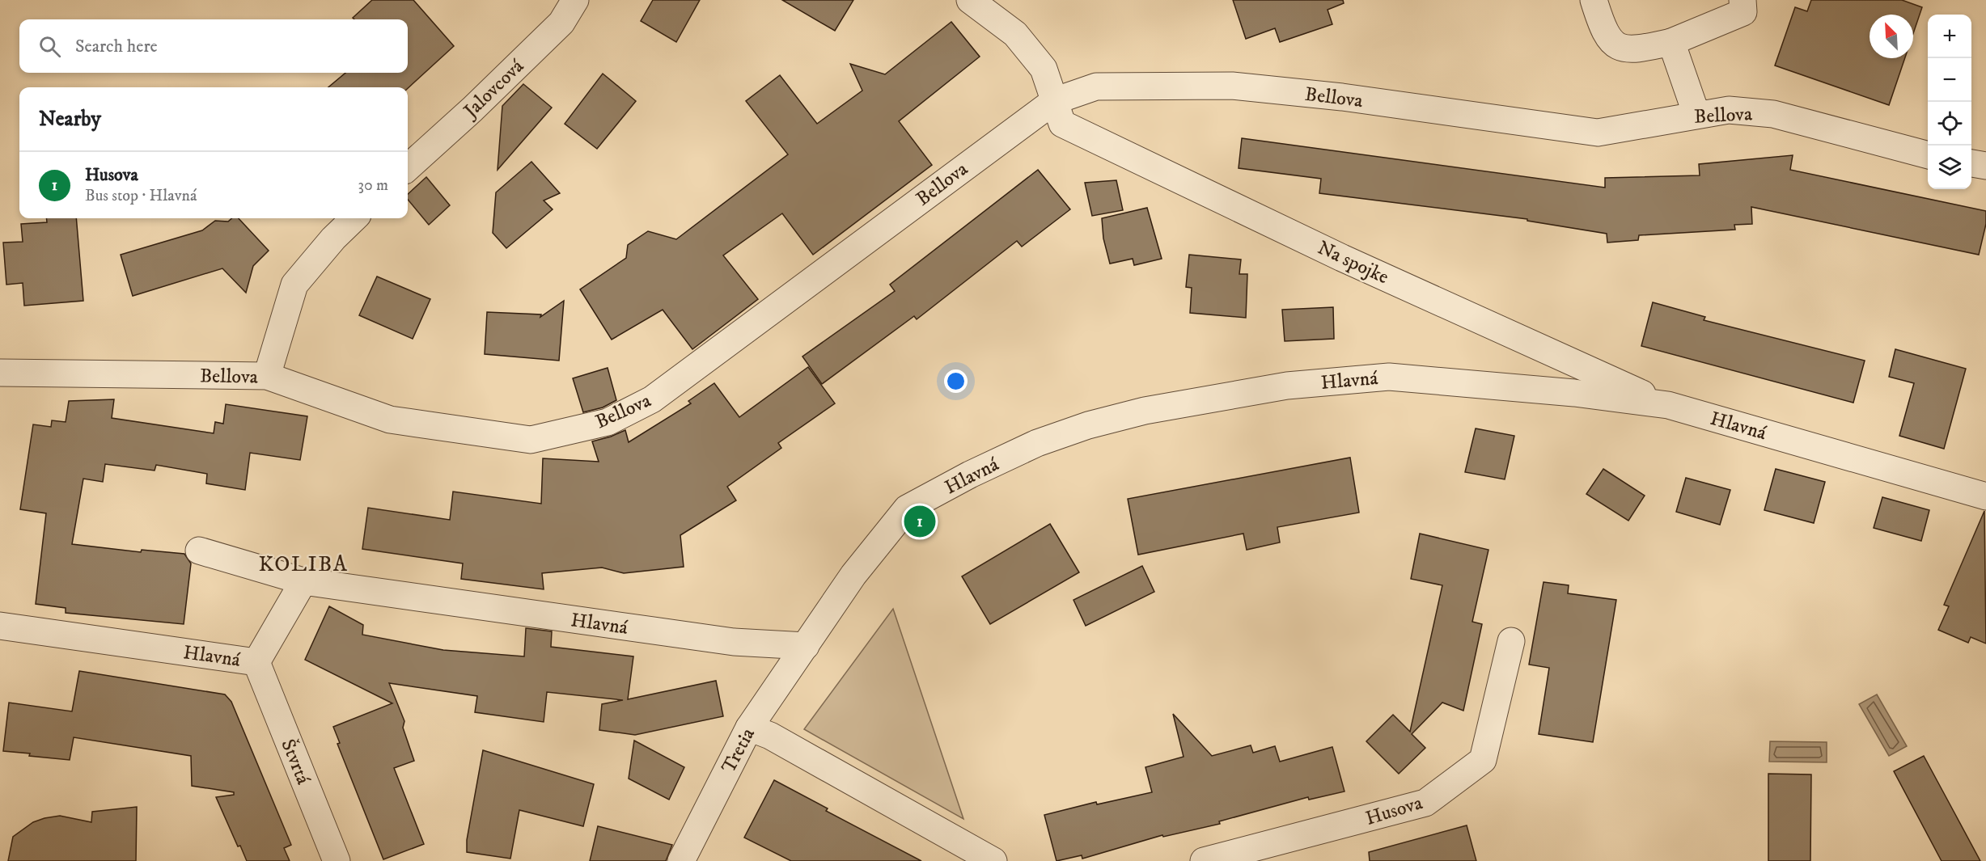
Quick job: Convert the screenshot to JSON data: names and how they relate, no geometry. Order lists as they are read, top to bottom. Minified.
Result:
{"streets":{"street":["Jalovcová","Bellova","Na spojke","Hlavná","Tretia","Štvrtá","Husova"]},"crossings":[["Bellova","Na spojke"],["Na spojke","Hlavná"],["Hlavná","Tretia"],["Hlavná","Štvrtá"]],"districts":["KOLIBA"],"north":"top left","page":{"map_buttons":["+","−"],"search":"Search here","heading":"Nearby","list":[{"mark":"1","name":"Husova","note":"Bus stop · Hlavná","value":"30 m"}],"pins":"1"}}
